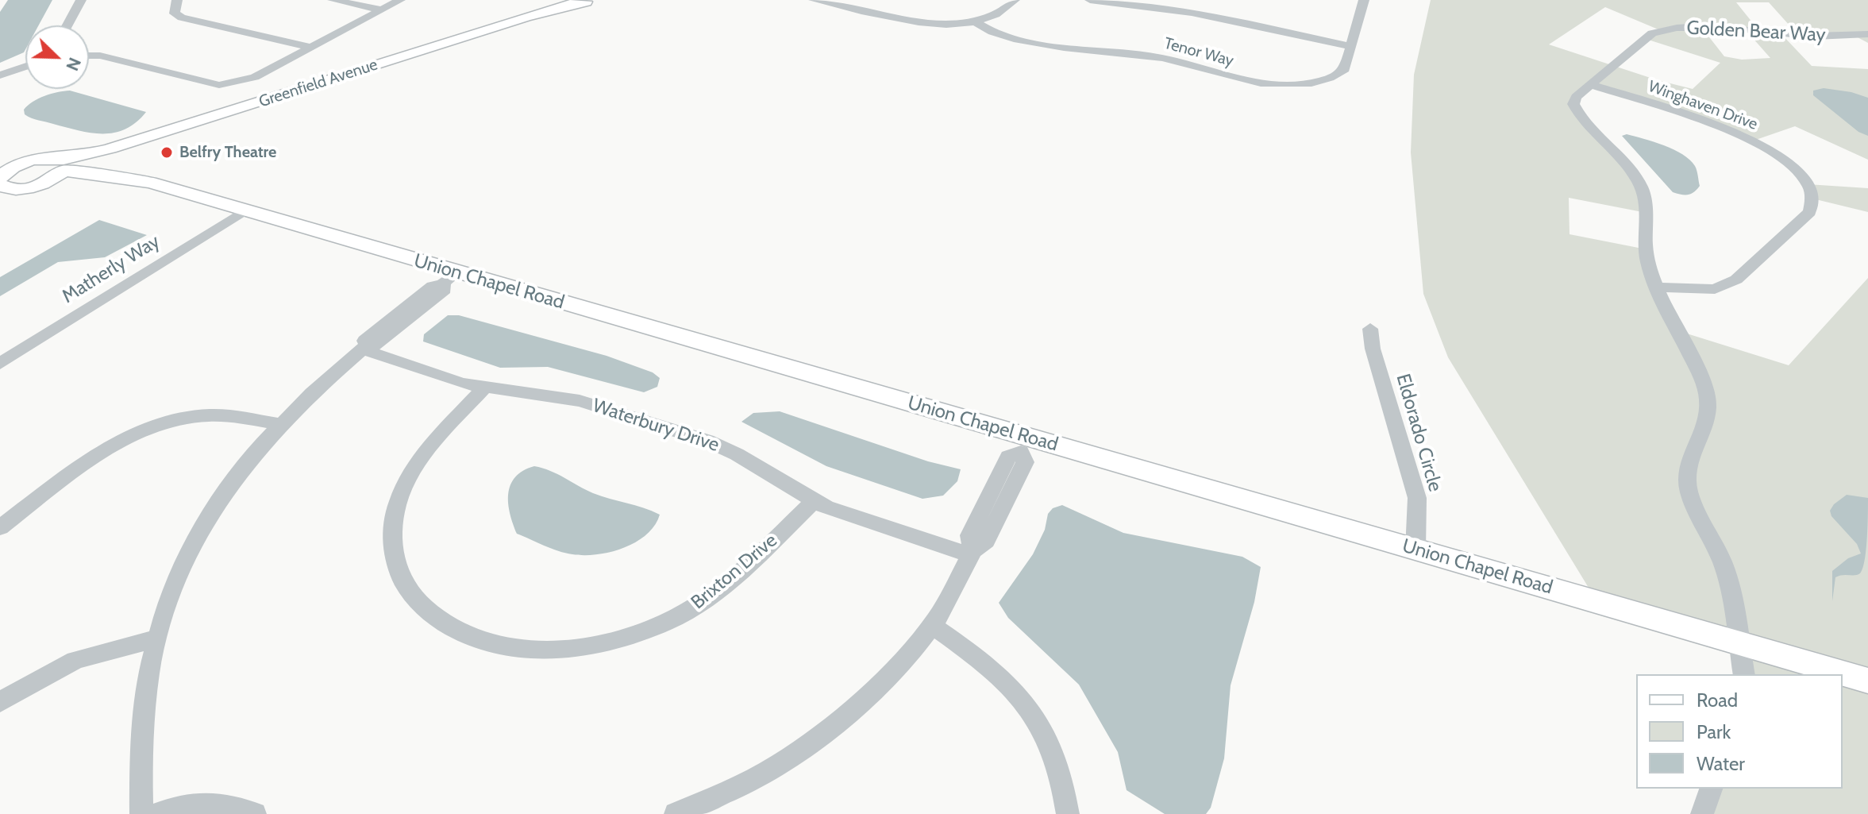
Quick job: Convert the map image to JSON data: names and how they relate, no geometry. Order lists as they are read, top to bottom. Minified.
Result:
{"streets":{"main road":["Greenfield Avenue","Union Chapel Road"],"street":["Golden Bear Way","Tenor Way","Winghaven Drive","Matherly Way","Waterbury Drive","Eldorado Circle","Brixton Drive"]},"crossings":[["Golden Bear Way","Winghaven Drive"],["Golden Bear Way","Union Chapel Road"],["Greenfield Avenue","Union Chapel Road"],["Matherly Way","Union Chapel Road"],["Union Chapel Road","Eldorado Circle"],["Waterbury Drive","Brixton Drive"]],"places":["Belfry Theatre"],"legend":["Road","Park","Water"],"north":"bottom right"}
